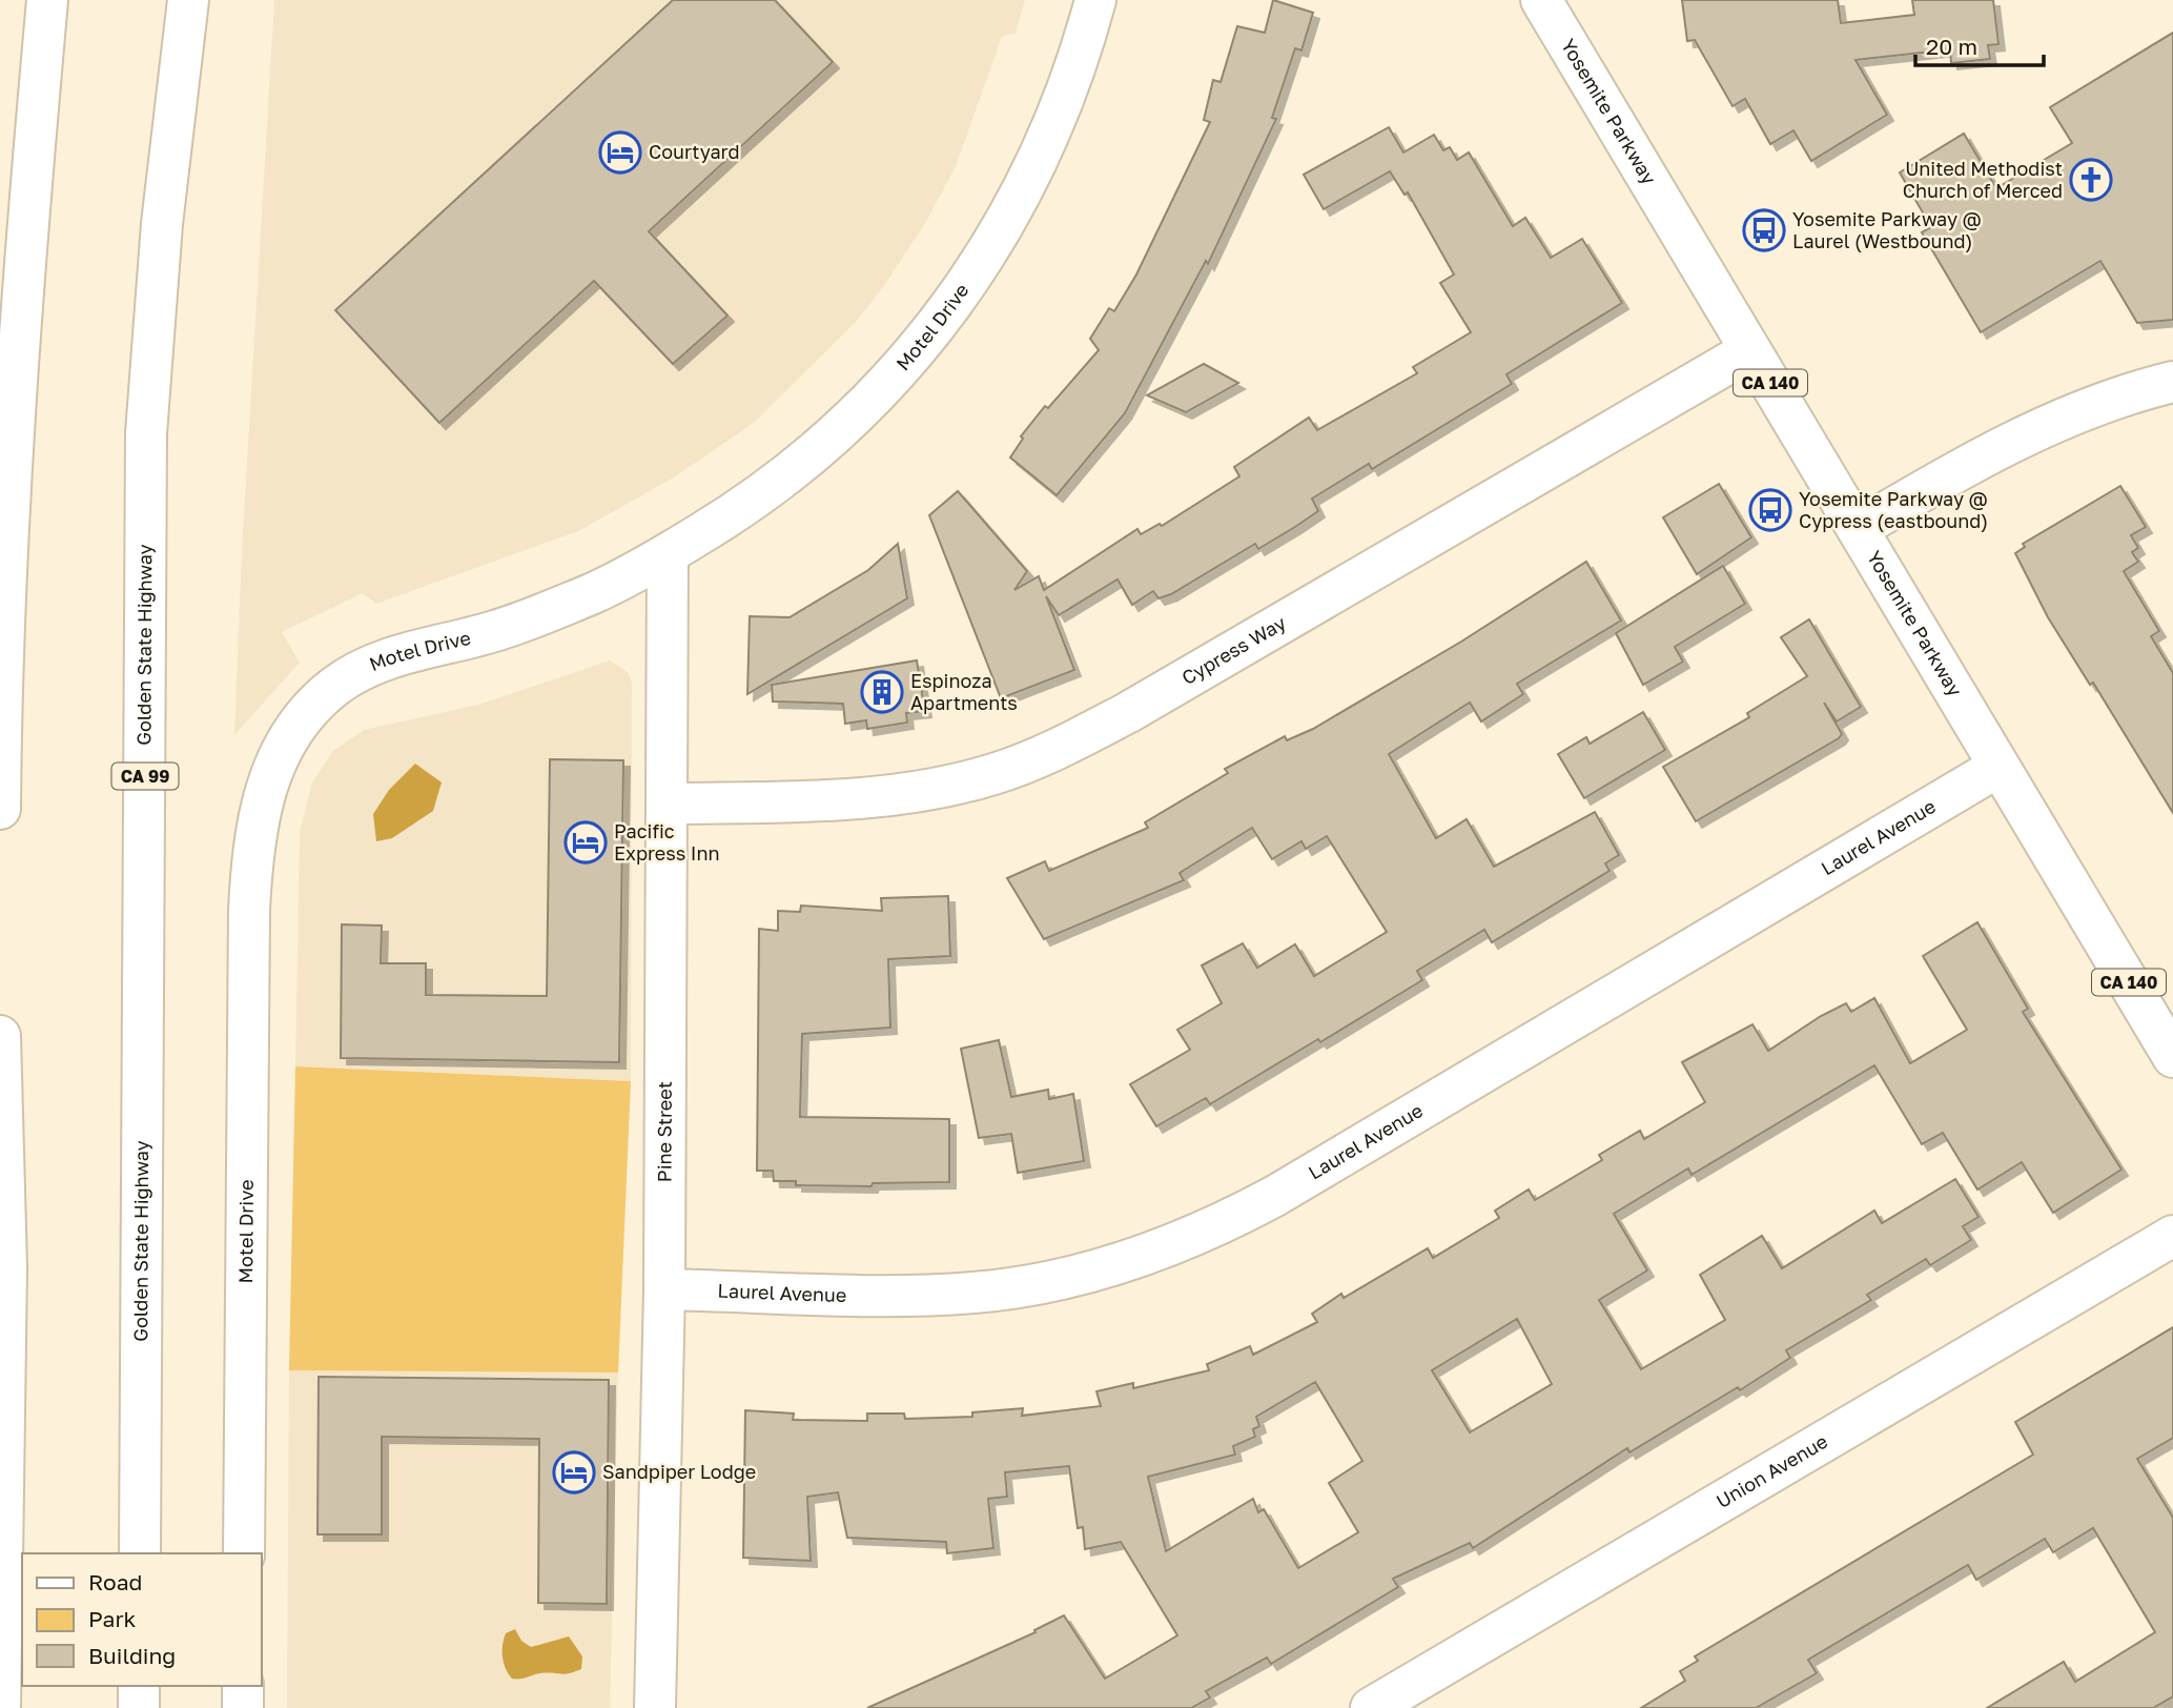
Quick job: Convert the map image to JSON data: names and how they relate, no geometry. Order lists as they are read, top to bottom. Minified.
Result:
{"streets":{"main road":["Yosemite Parkway","Motel Drive","CA 140","Golden State Highway","Cypress Way","CA 99","Laurel Avenue","Pine Street","Union Avenue"]},"crossings":[["Yosemite Parkway","Cypress Way"],["Yosemite Parkway","Laurel Avenue"],["Motel Drive","Pine Street"],["Cypress Way","Pine Street"],["Laurel Avenue","Pine Street"]],"places":{"hotel":["Courtyard","Pacific Express Inn","Sandpiper Lodge"],"church":["United Methodist Church of Merced"],"bus stop":["Yosemite Parkway @ Laurel (Westbound)","Yosemite Parkway @ Cypress (eastbound)"],"building":["Espinoza Apartments"]},"legend":["Road","Park","Building"],"scale_bar":"20 m"}
